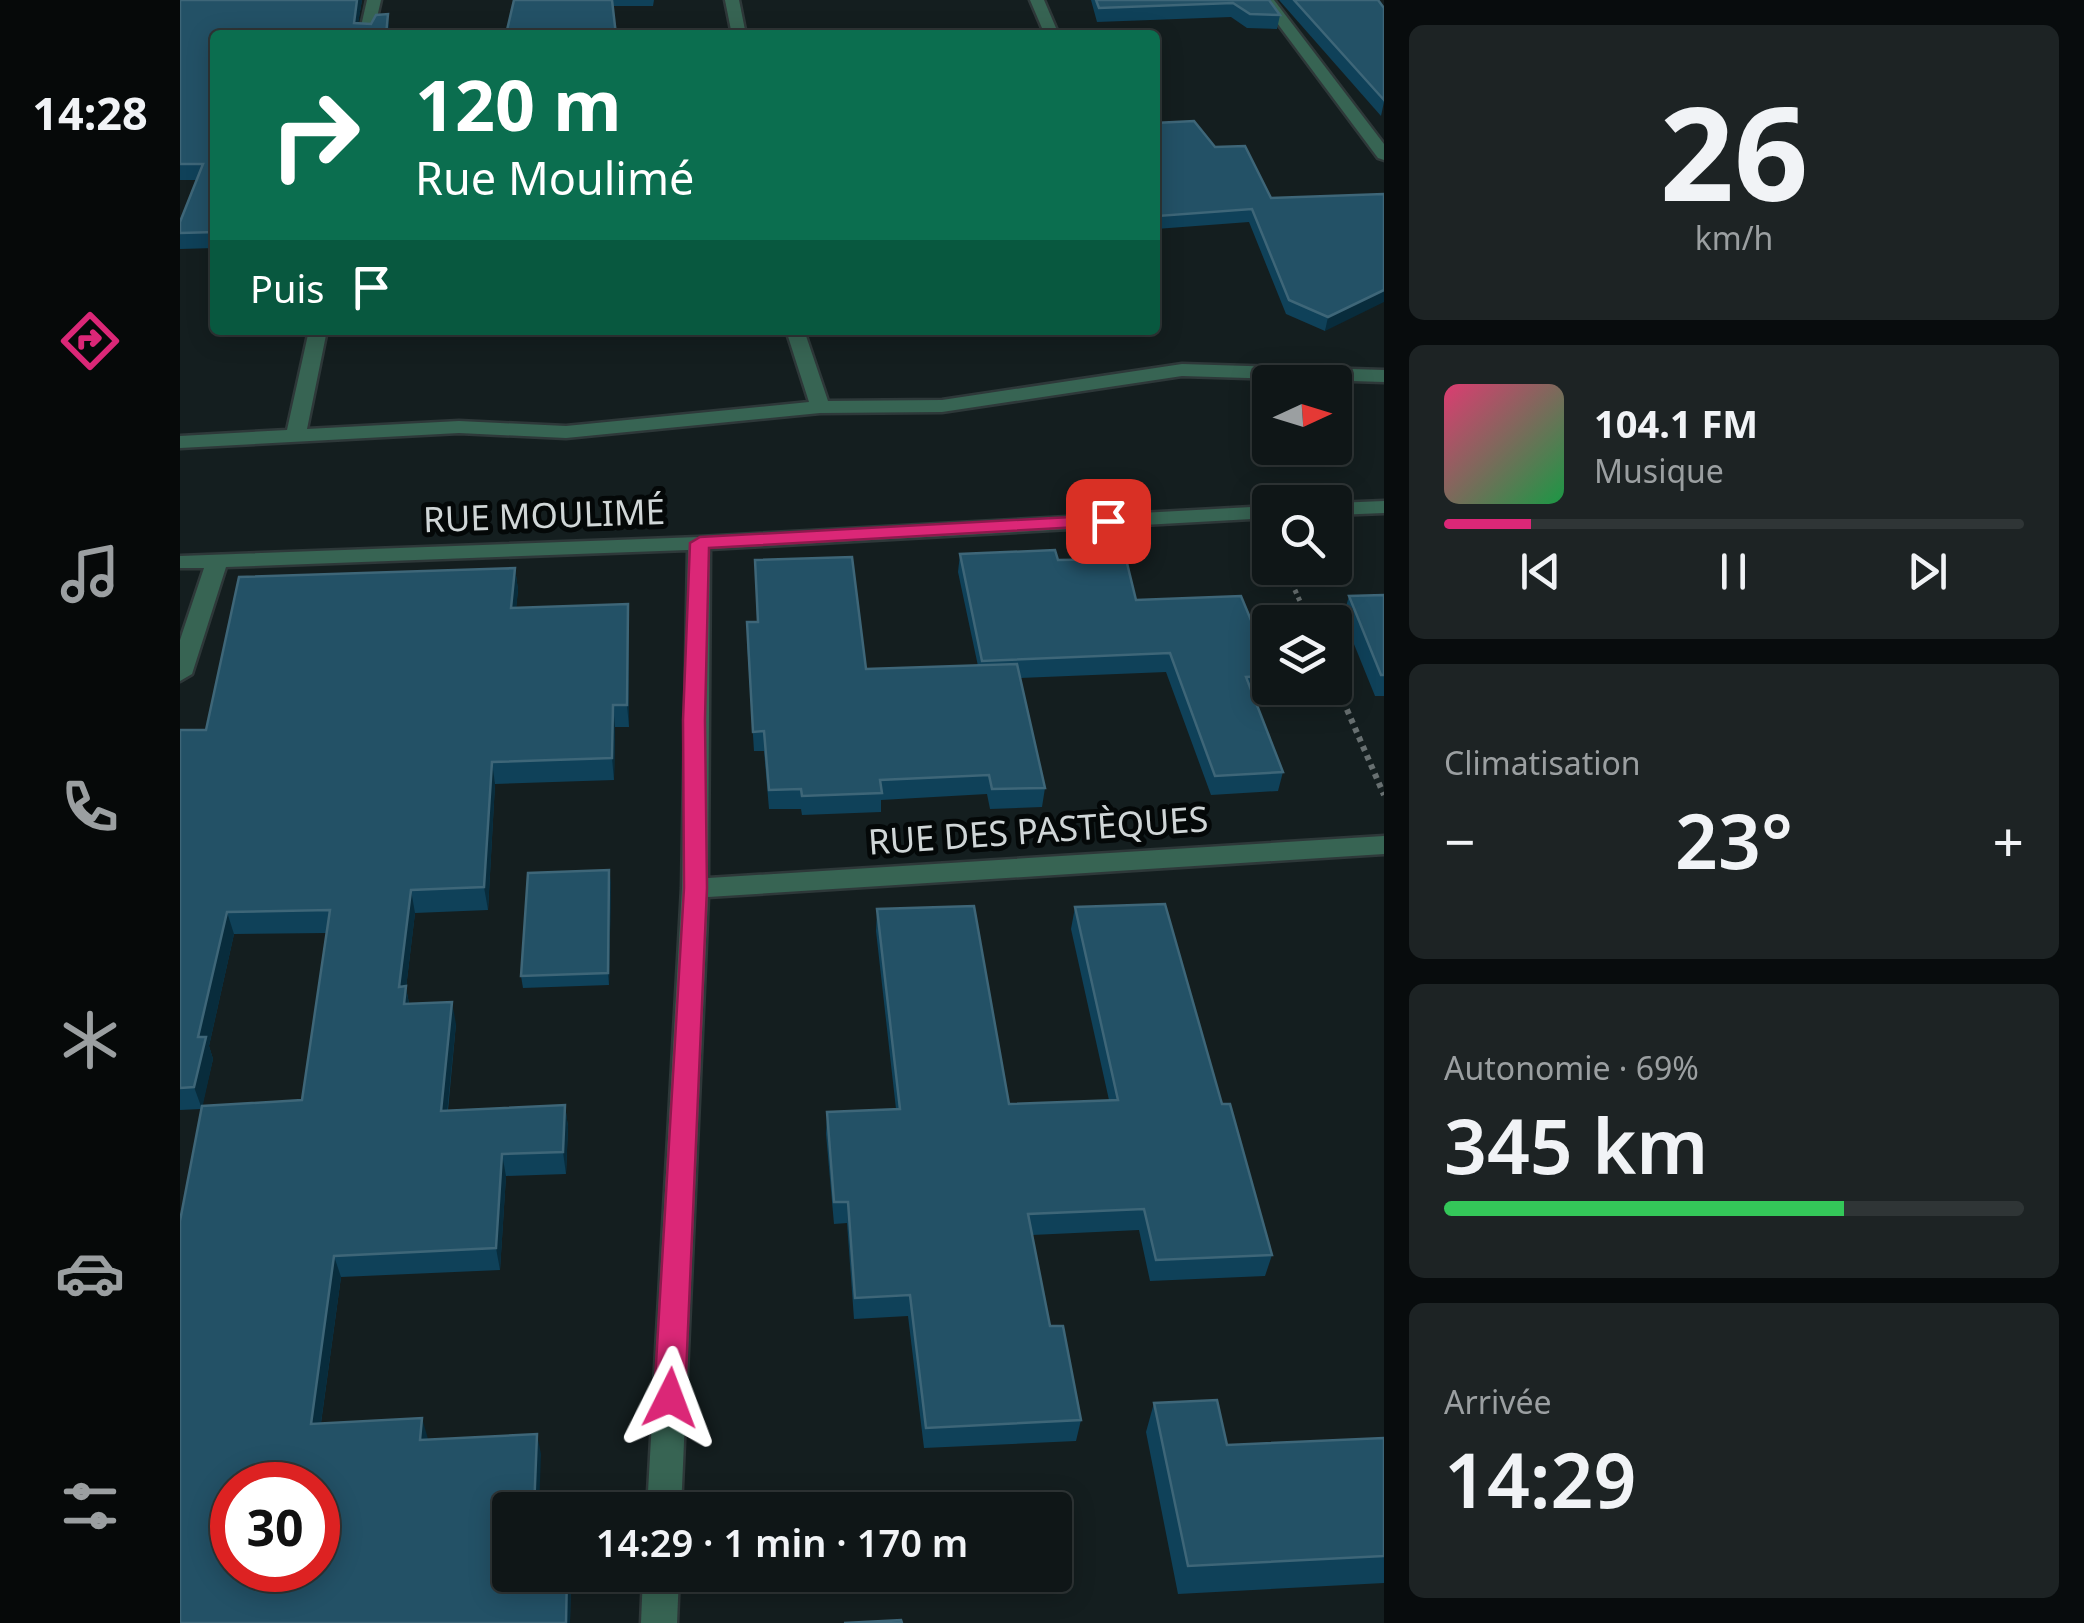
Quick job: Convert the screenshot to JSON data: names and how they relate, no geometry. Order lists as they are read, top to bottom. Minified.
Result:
{"streets":{"street":["RUE MOULIMÉ","RUE DES PASTÈQUES"]},"north":"right","page":{"tabs":"14:28","tile":[["26","km/h"],"Climatisation",["Autonomie · 69%","345 km"],["Arrivée","14:29"]],"turn":["120 m","Rue Moulimé"],"then":"Puis","song":["104.1 FM","Musique"],"heat":["−","23°","+"],"limit":"30","trip":"14:29 · 1 min · 170 m"}}
